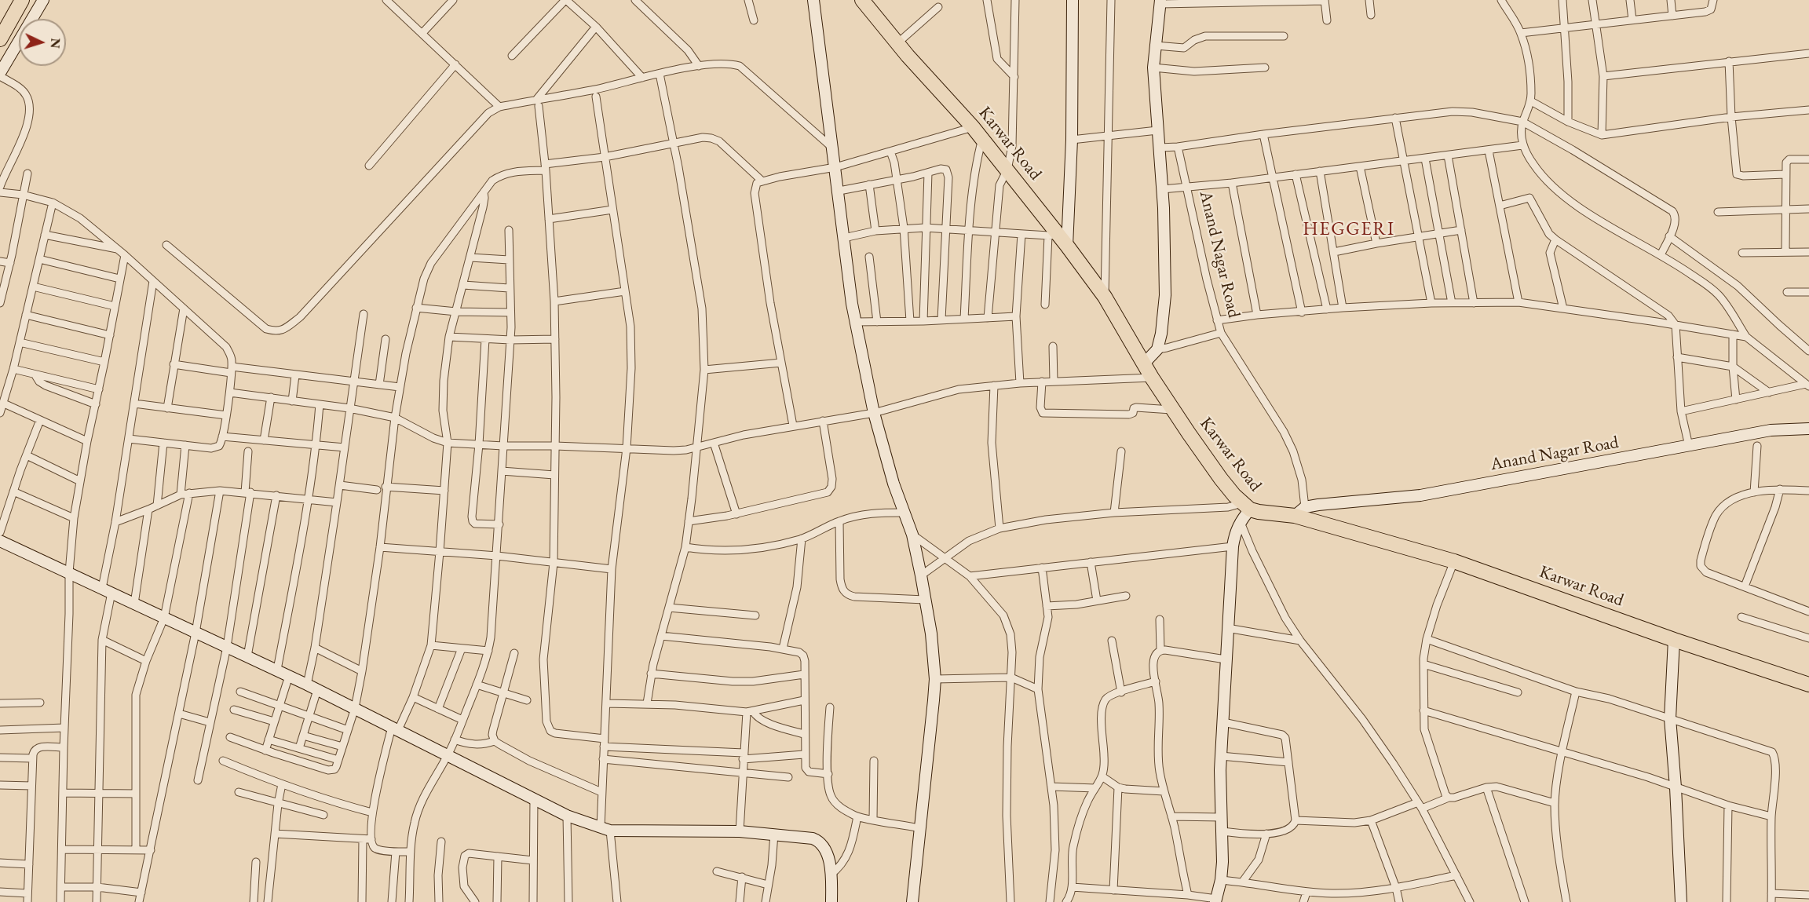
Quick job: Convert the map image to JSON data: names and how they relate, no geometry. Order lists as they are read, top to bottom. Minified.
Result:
{"streets":{"highway":["Karwar Road"],"street":["Anand Nagar Road"]},"crossings":[["Karwar Road","Anand Nagar Road"]],"districts":["HEGGERI"],"north":"right"}
